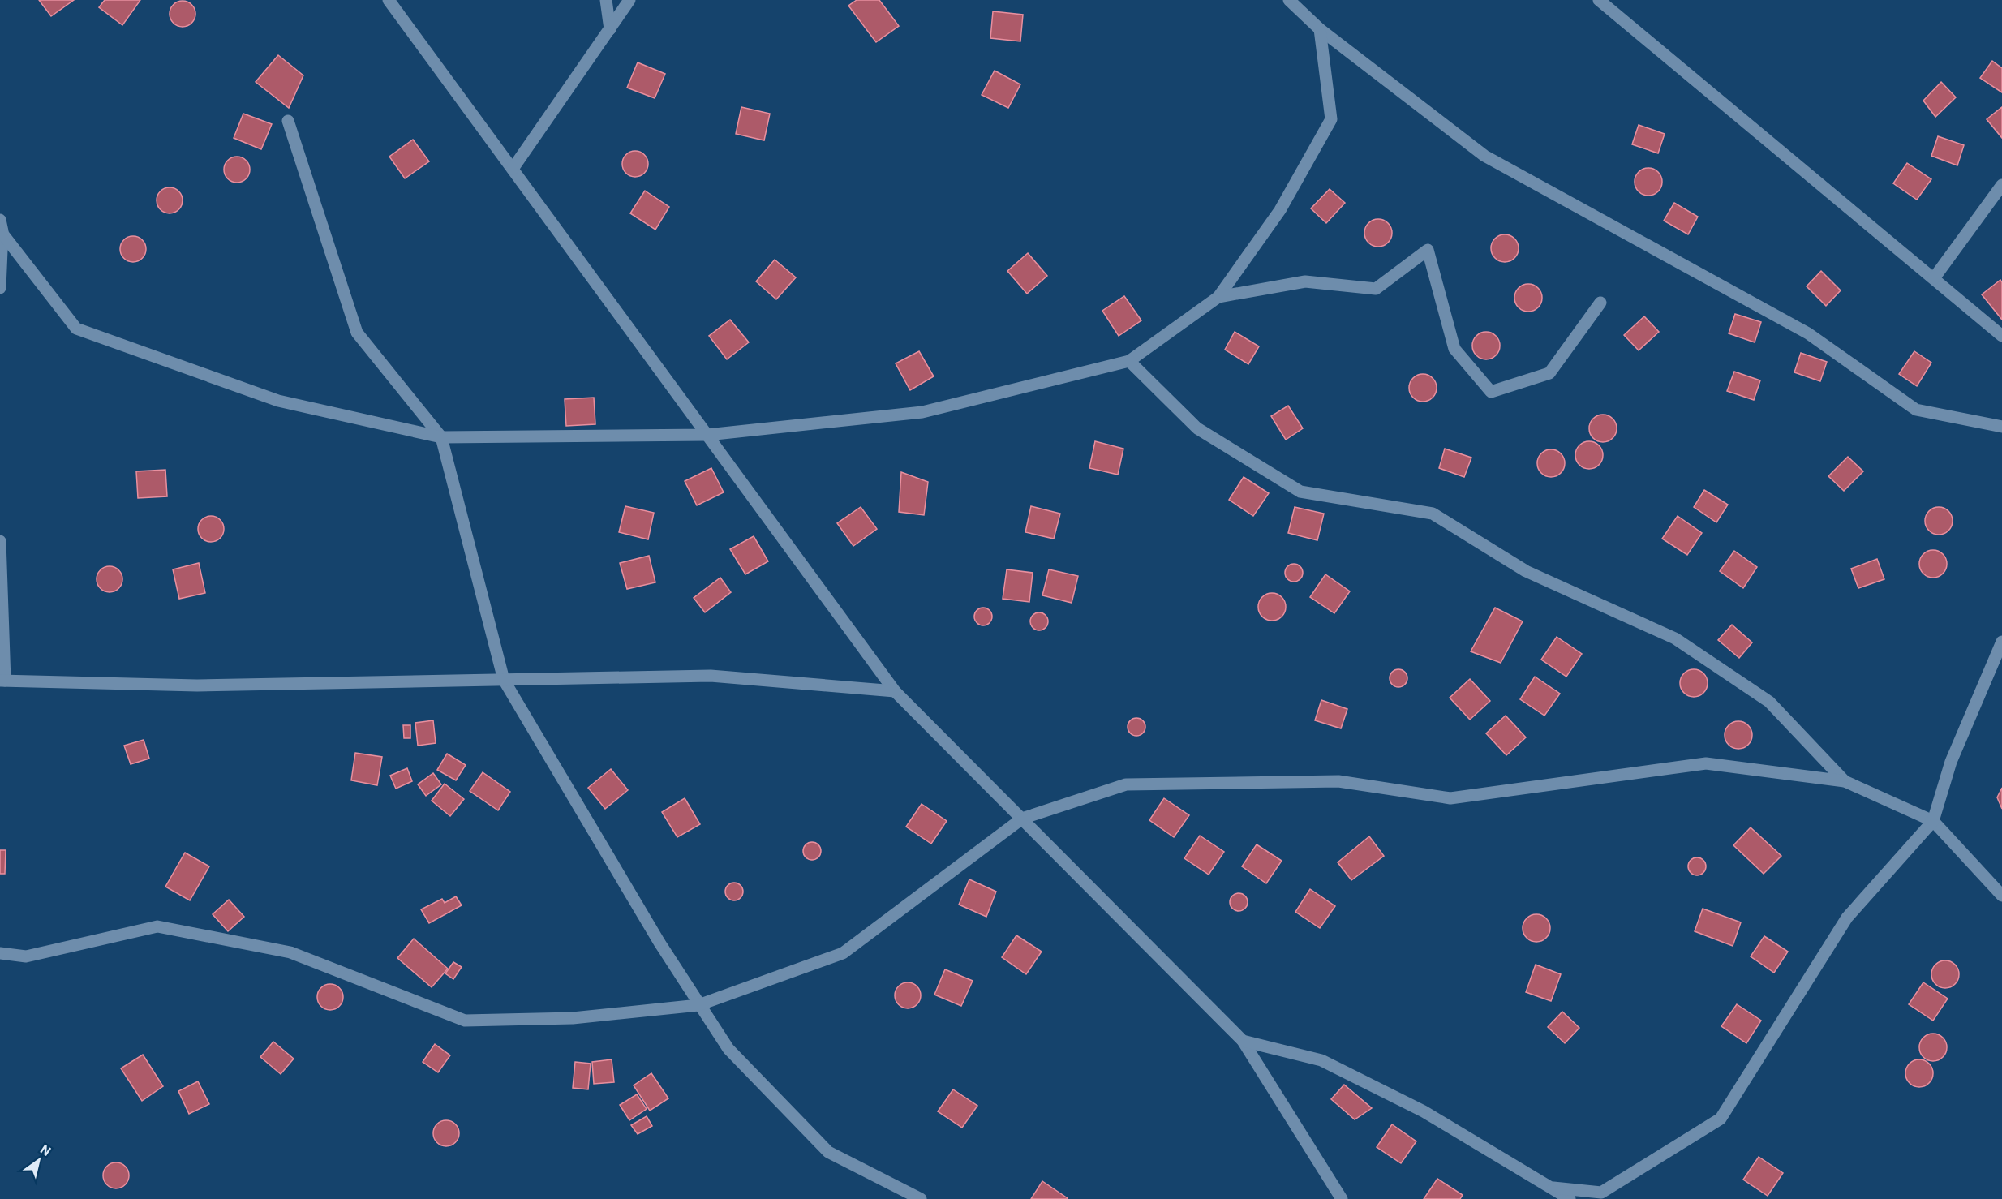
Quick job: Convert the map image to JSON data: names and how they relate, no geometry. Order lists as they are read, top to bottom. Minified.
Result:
{"north":"top right"}
